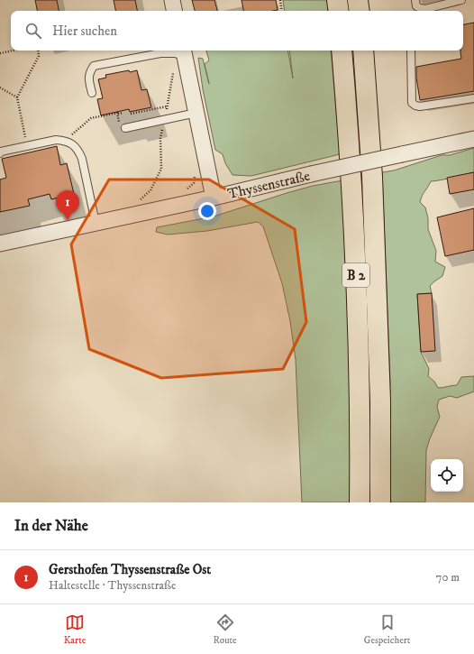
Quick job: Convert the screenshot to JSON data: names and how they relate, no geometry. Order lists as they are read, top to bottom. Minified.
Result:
{"streets":{"highway":["B 2"],"street":["Thyssenstraße"]},"page":{"search":"Hier suchen","pins":"1","heading":"In der Nähe","list":[{"mark":"1","name":"Gersthofen Thyssenstraße Ost","note":"Haltestelle · Thyssenstraße","value":"70 m"}],"nav":["Karte","Route","Gespeichert"]}}
